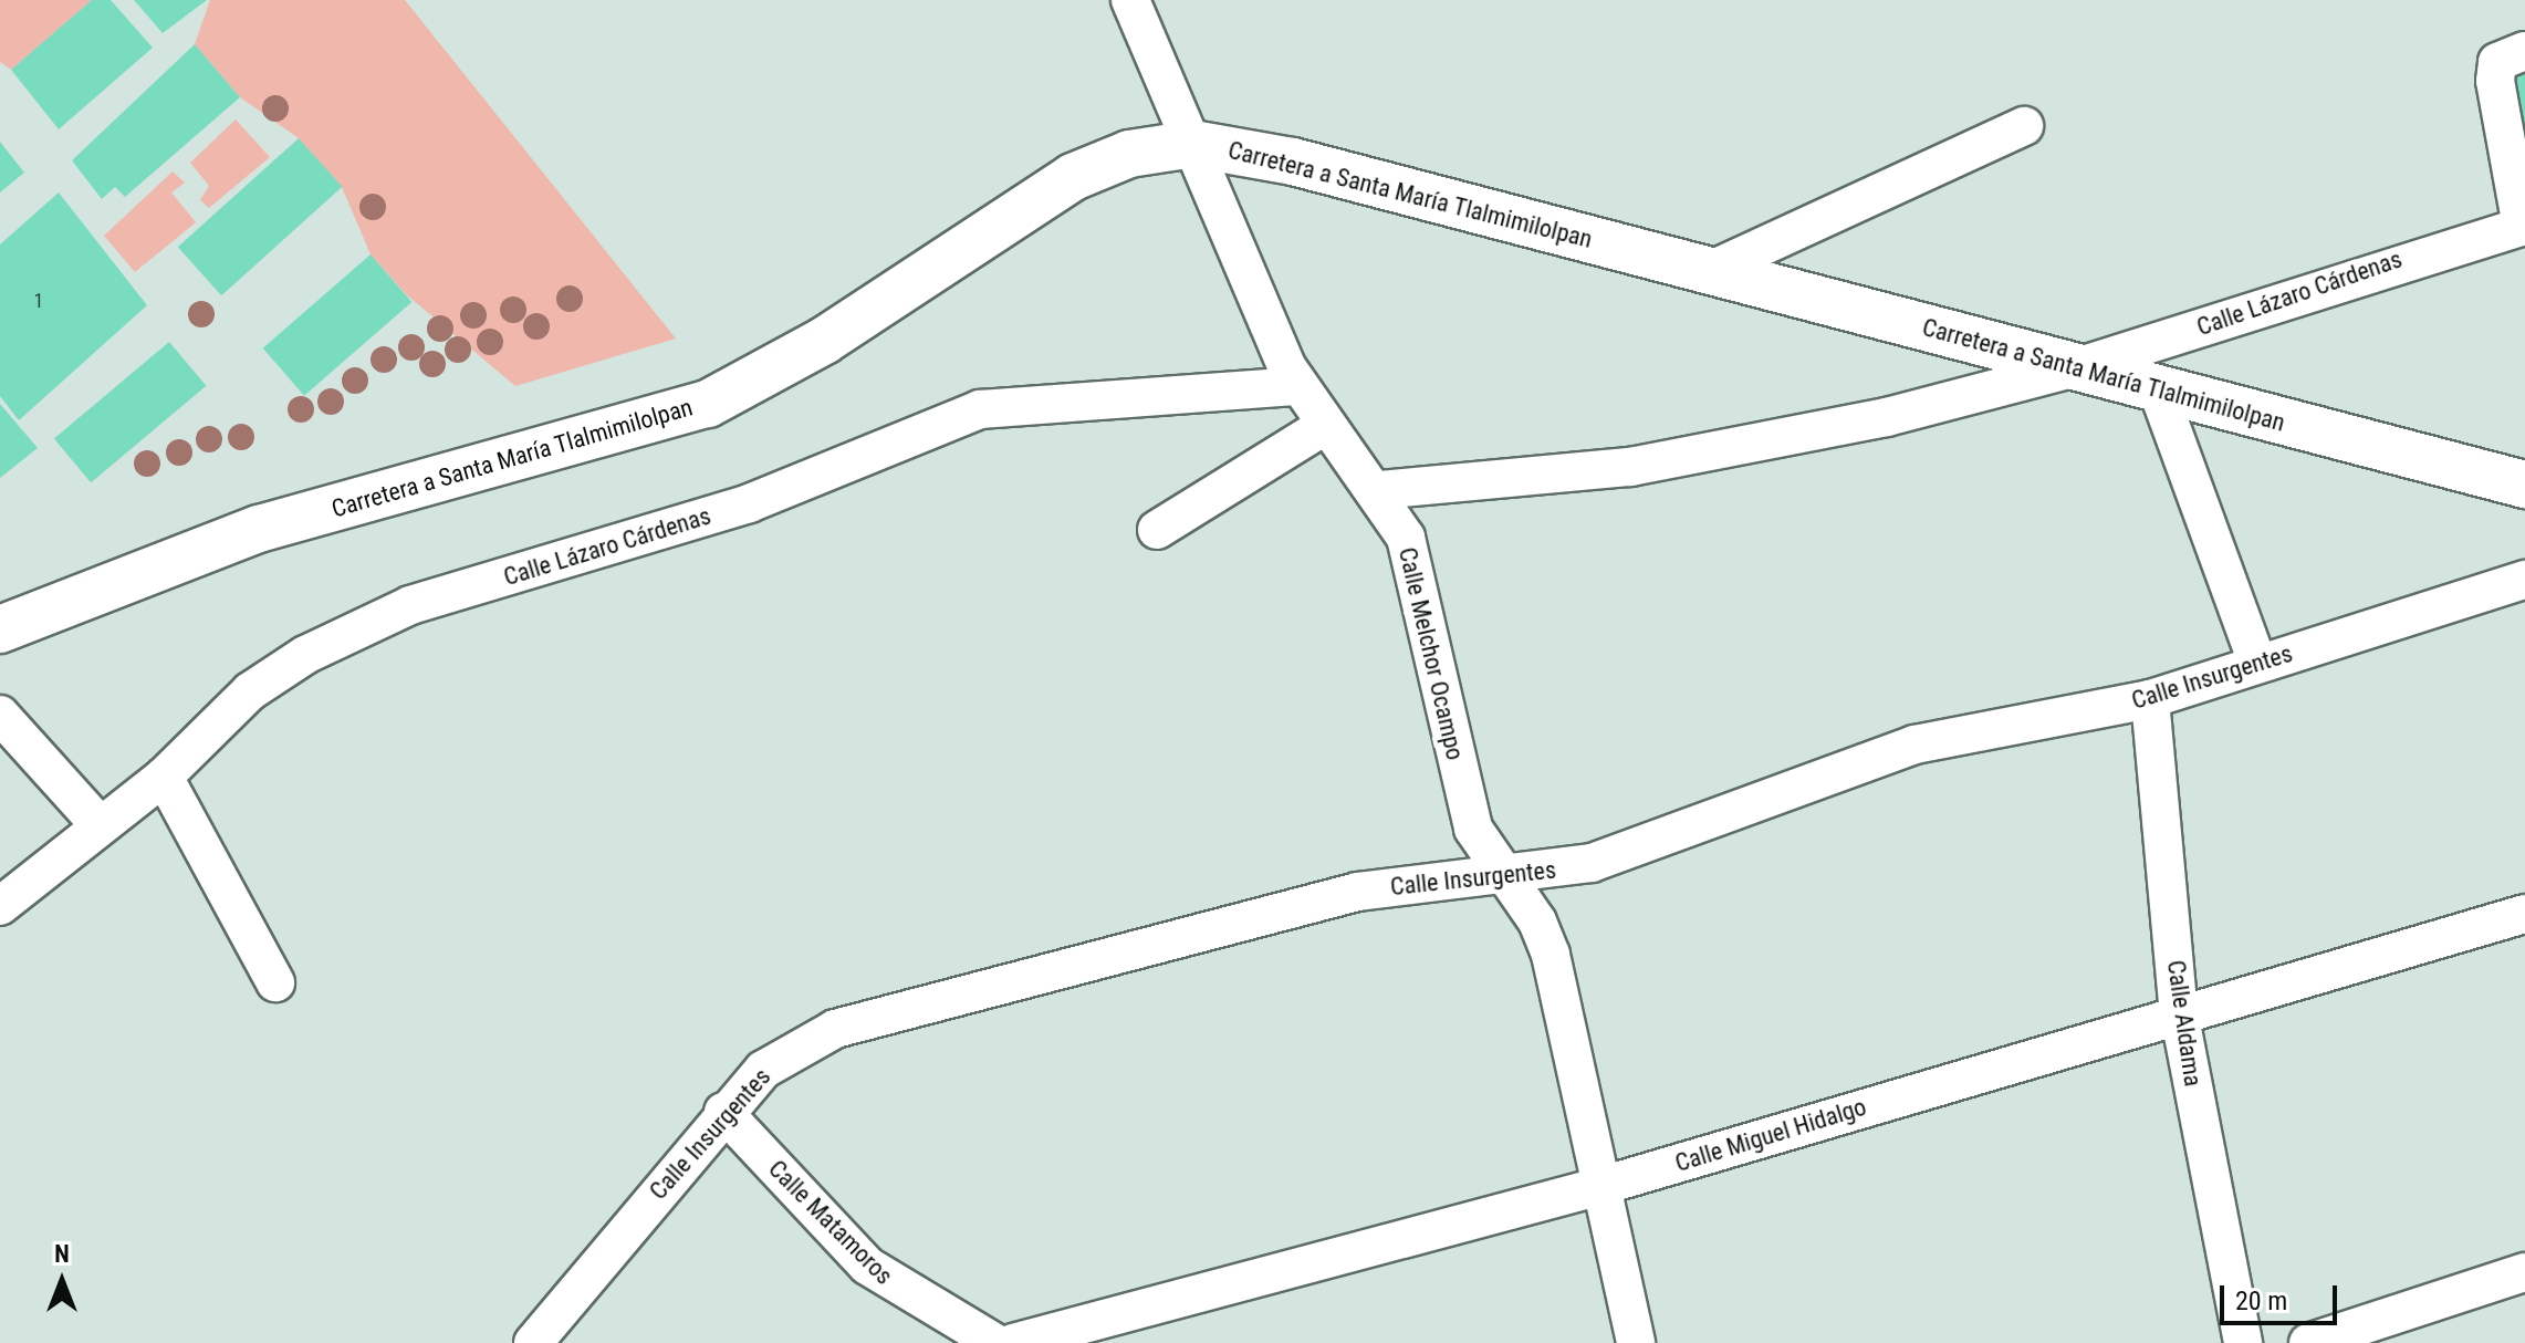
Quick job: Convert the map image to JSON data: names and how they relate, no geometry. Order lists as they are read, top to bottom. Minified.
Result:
{"streets":{"main road":["Carretera a Santa María Tlalmimilolpan"],"street":["Calle Lázaro Cárdenas","Calle Melchor Ocampo","Calle Insurgentes","Calle Aldama","Calle Miguel Hidalgo","Calle Matamoros"]},"crossings":[["Carretera a Santa María Tlalmimilolpan","Calle Lázaro Cárdenas"],["Carretera a Santa María Tlalmimilolpan","Calle Melchor Ocampo"],["Calle Lázaro Cárdenas","Calle Melchor Ocampo"],["Calle Melchor Ocampo","Calle Insurgentes"],["Calle Melchor Ocampo","Calle Miguel Hidalgo"],["Calle Insurgentes","Calle Aldama"],["Calle Insurgentes","Calle Matamoros"],["Calle Aldama","Calle Miguel Hidalgo"]],"house_numbers":["1"],"scale_bar":"20 m","north":"top"}
